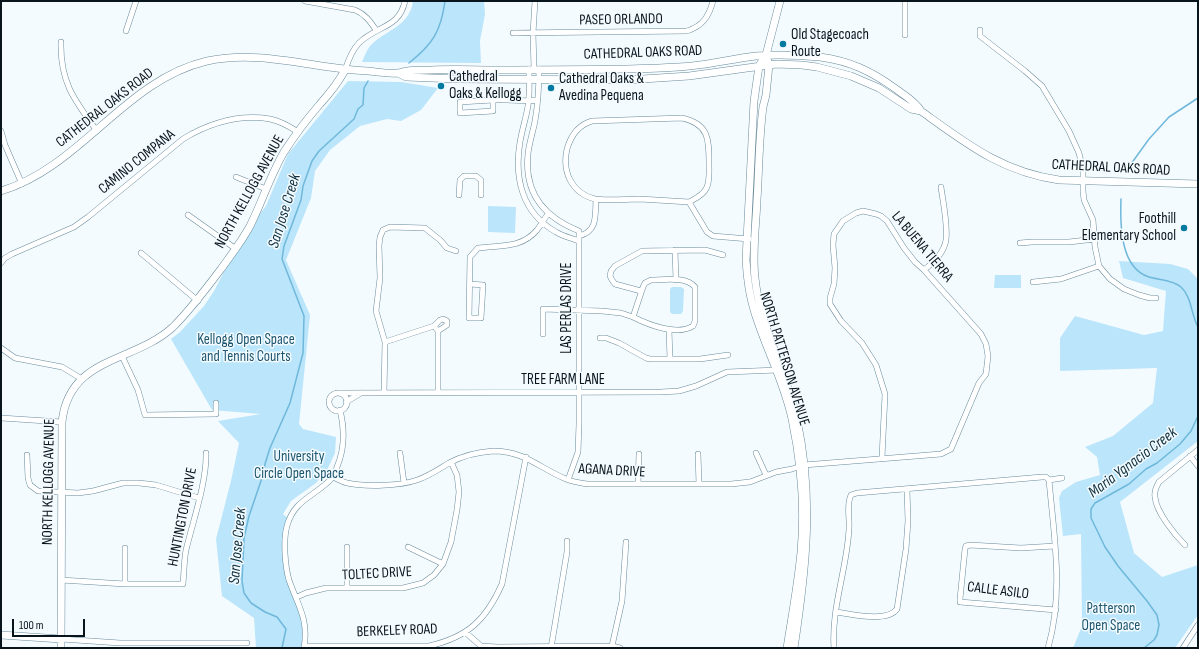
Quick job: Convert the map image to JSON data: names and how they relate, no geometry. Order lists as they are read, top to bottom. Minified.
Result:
{"streets":{"main road":["CATHEDRAL OAKS ROAD","NORTH KELLOGG AVENUE","NORTH PATTERSON AVENUE"],"street":["PASEO ORLANDO","CAMINO COMPANA","LA BUENA TIERRA","LAS PERLAS DRIVE","TREE FARM LANE","AGANA DRIVE","HUNTINGTON DRIVE","TOLTEC DRIVE","CALLE ASILO","BERKELEY ROAD"]},"crossings":[["CATHEDRAL OAKS ROAD","NORTH KELLOGG AVENUE"],["CATHEDRAL OAKS ROAD","NORTH PATTERSON AVENUE"],["CAMINO COMPANA","NORTH KELLOGG AVENUE"],["NORTH KELLOGG AVENUE","HUNTINGTON DRIVE"],["LA BUENA TIERRA","AGANA DRIVE"],["LAS PERLAS DRIVE","TREE FARM LANE"],["LAS PERLAS DRIVE","AGANA DRIVE"],["NORTH PATTERSON AVENUE","TREE FARM LANE"],["NORTH PATTERSON AVENUE","AGANA DRIVE"],["AGANA DRIVE","TOLTEC DRIVE"],["AGANA DRIVE","BERKELEY ROAD"]],"water":["San Jose Creek","Maria Ygnacio Creek"],"parks":["Kellogg Open Space and Tennis Courts","University Circle Open Space","Patterson Open Space"],"places":["Old Stagecoach Route","Cathedral Oaks & Kellogg","Cathedral Oaks & Avedina Pequena","Foothill Elementary School"],"scale_bar":"100 m"}
